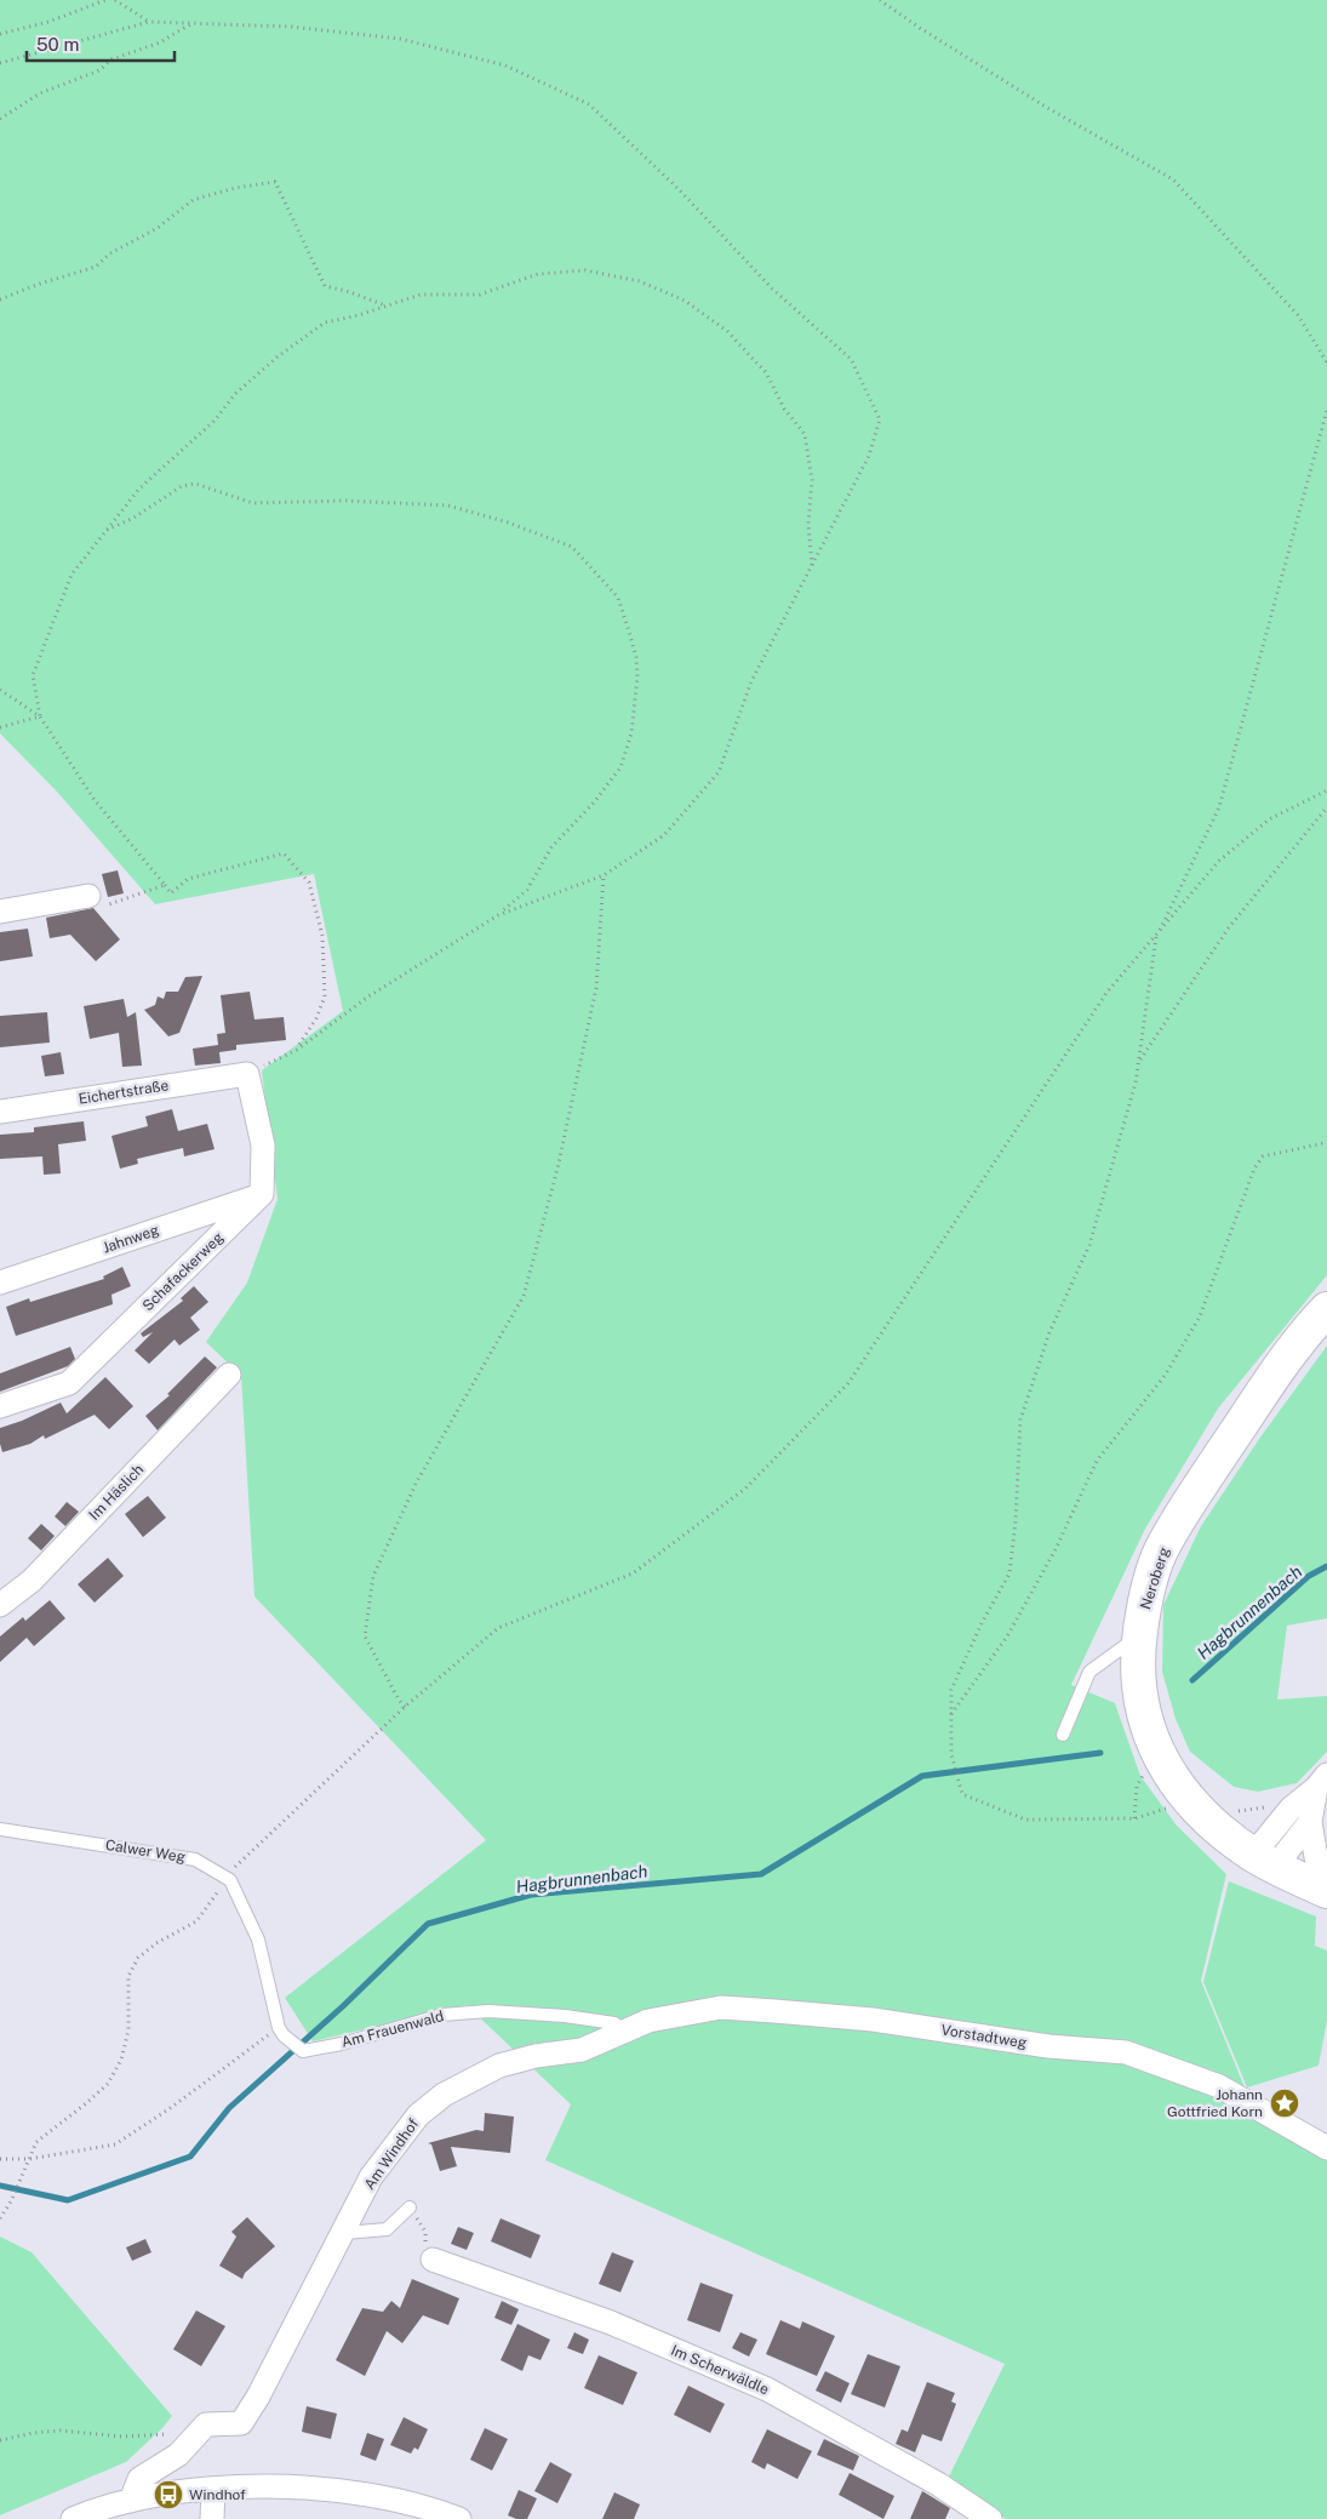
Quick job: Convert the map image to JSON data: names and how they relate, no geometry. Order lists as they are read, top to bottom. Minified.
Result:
{"streets":{"street":["Eichertstraße","Jahnweg","Schafackerweg","Im Häslich","Neroberg","Vorstadtweg","Am Windhof","Im Scherwäldle"],"lane":["Calwer Weg","Am Frauenwald"]},"crossings":[["Jahnweg","Schafackerweg"],["Calwer Weg","Am Frauenwald"],["Am Frauenwald","Vorstadtweg"],["Am Frauenwald","Am Windhof"],["Vorstadtweg","Am Windhof"]],"water":["Hagbrunnenbach"],"places":{"place":["Johann Gottfried Korn"],"bus stop":["Windhof"]},"scale_bar":"50 m"}
